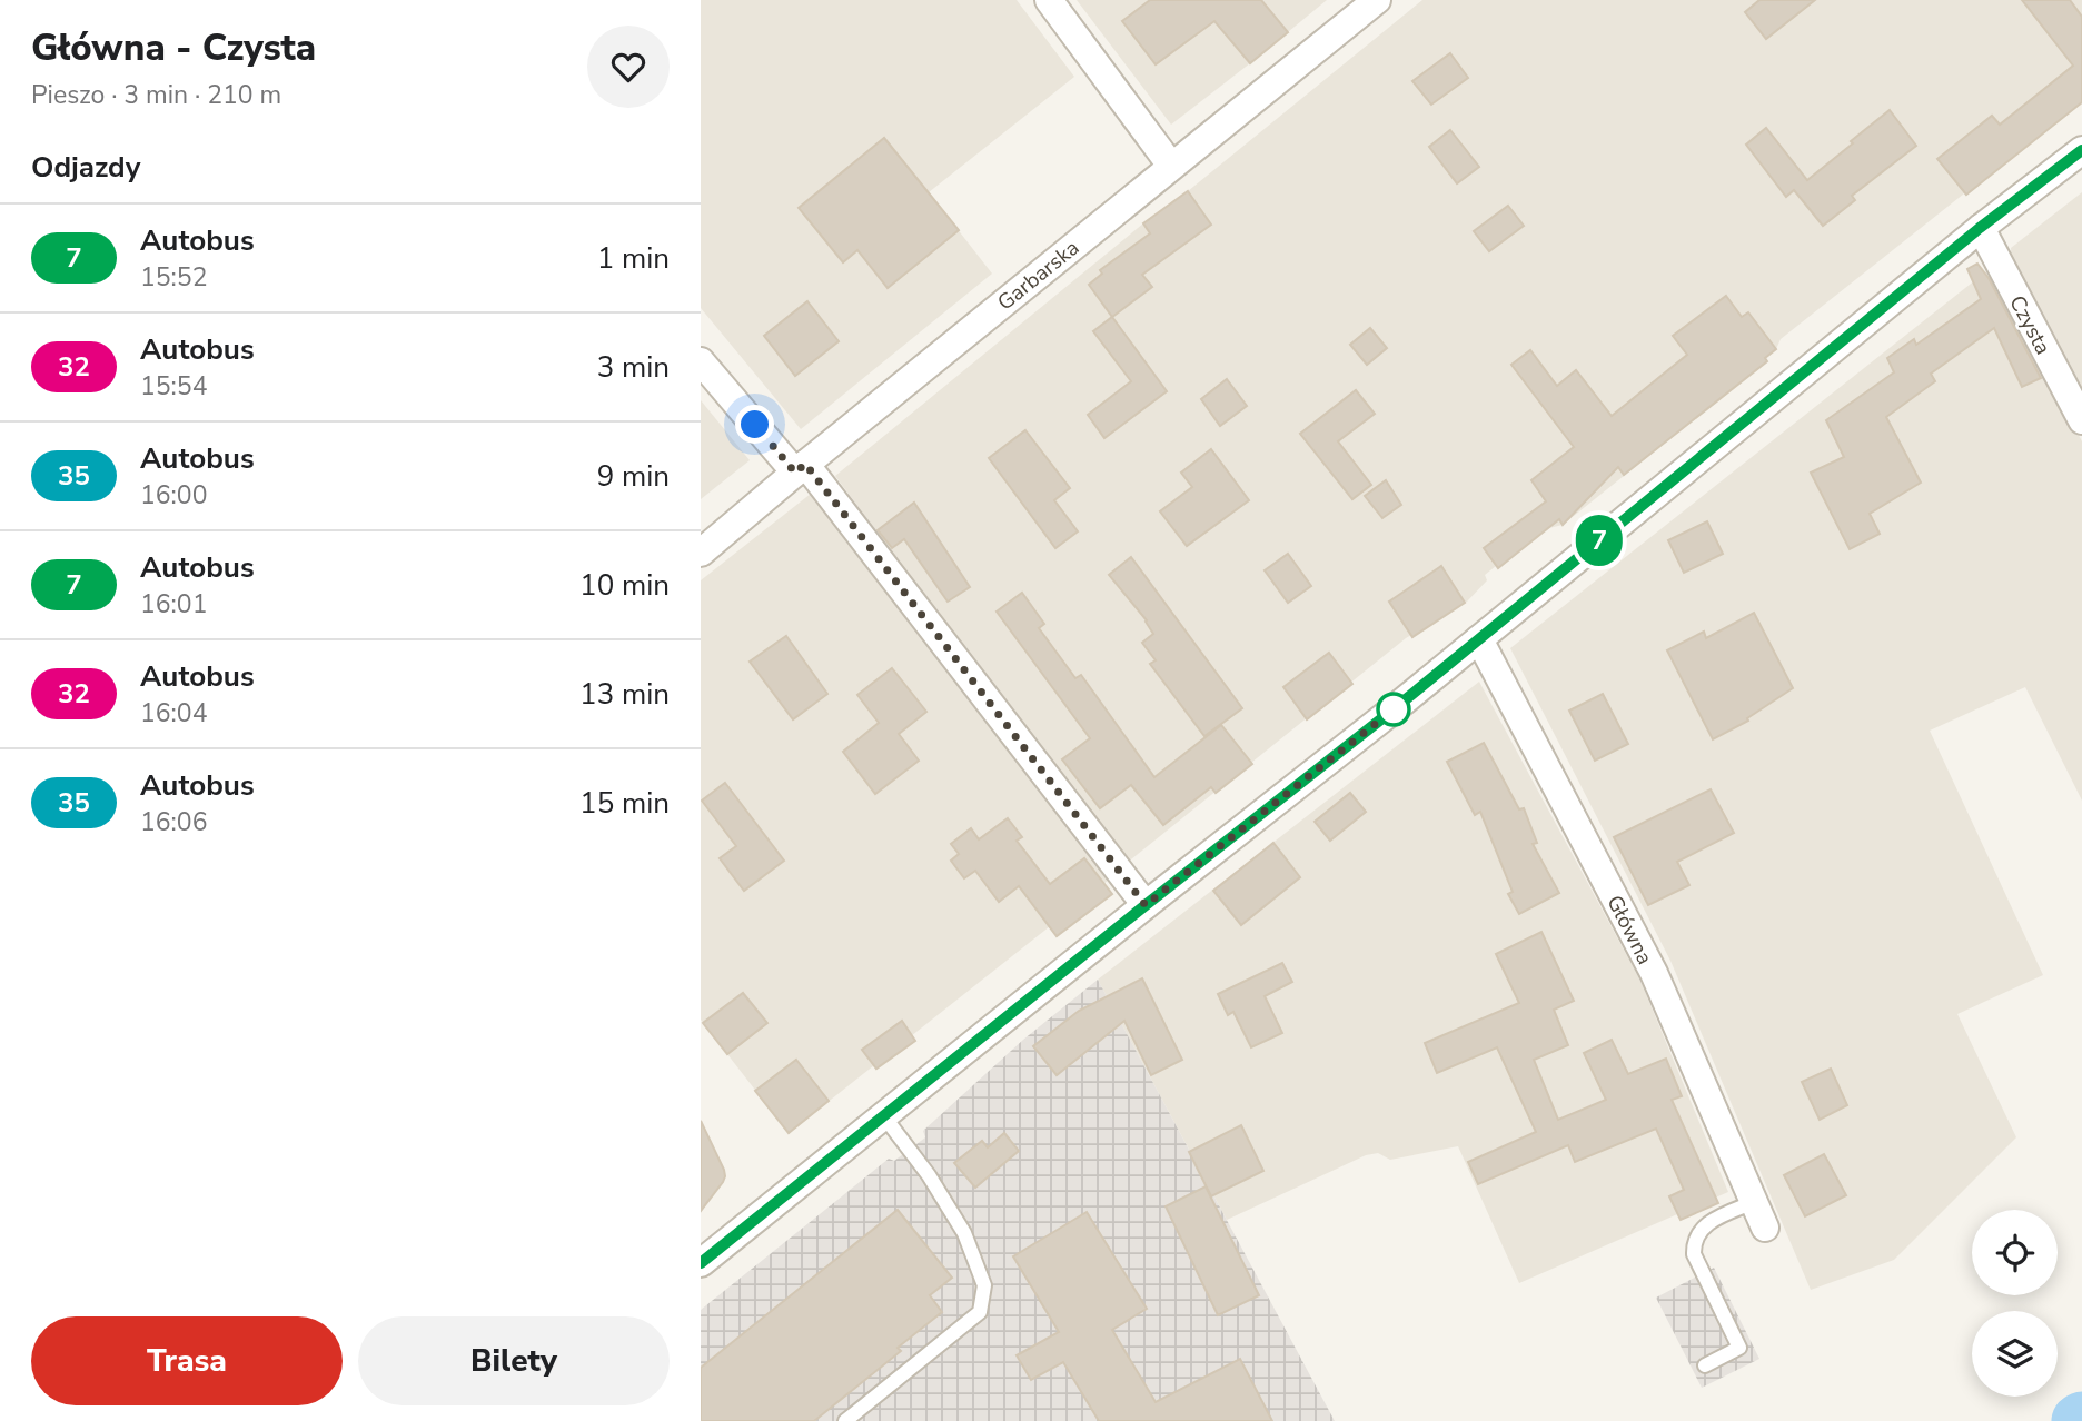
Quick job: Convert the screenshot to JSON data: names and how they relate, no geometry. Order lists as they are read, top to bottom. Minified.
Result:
{"streets":{"street":["Garbarska","Czysta","Główna"]},"lines":["bus line 7"],"page":{"heading":[["Główna - Czysta","Pieszo · 3 min · 210 m"],"Odjazdy"],"on_map":"7","list":[{"mark":"7","name":"Autobus","note":"15:52","value":"1 min"},{"mark":"32","name":"Autobus","note":"15:54","value":"3 min"},{"mark":"35","name":"Autobus","note":"16:00","value":"9 min"},{"mark":"7","name":"Autobus","note":"16:01","value":"10 min"},{"mark":"32","name":"Autobus","note":"16:04","value":"13 min"},{"mark":"35","name":"Autobus","note":"16:06","value":"15 min"}],"buttons":["Trasa","Bilety"]}}
